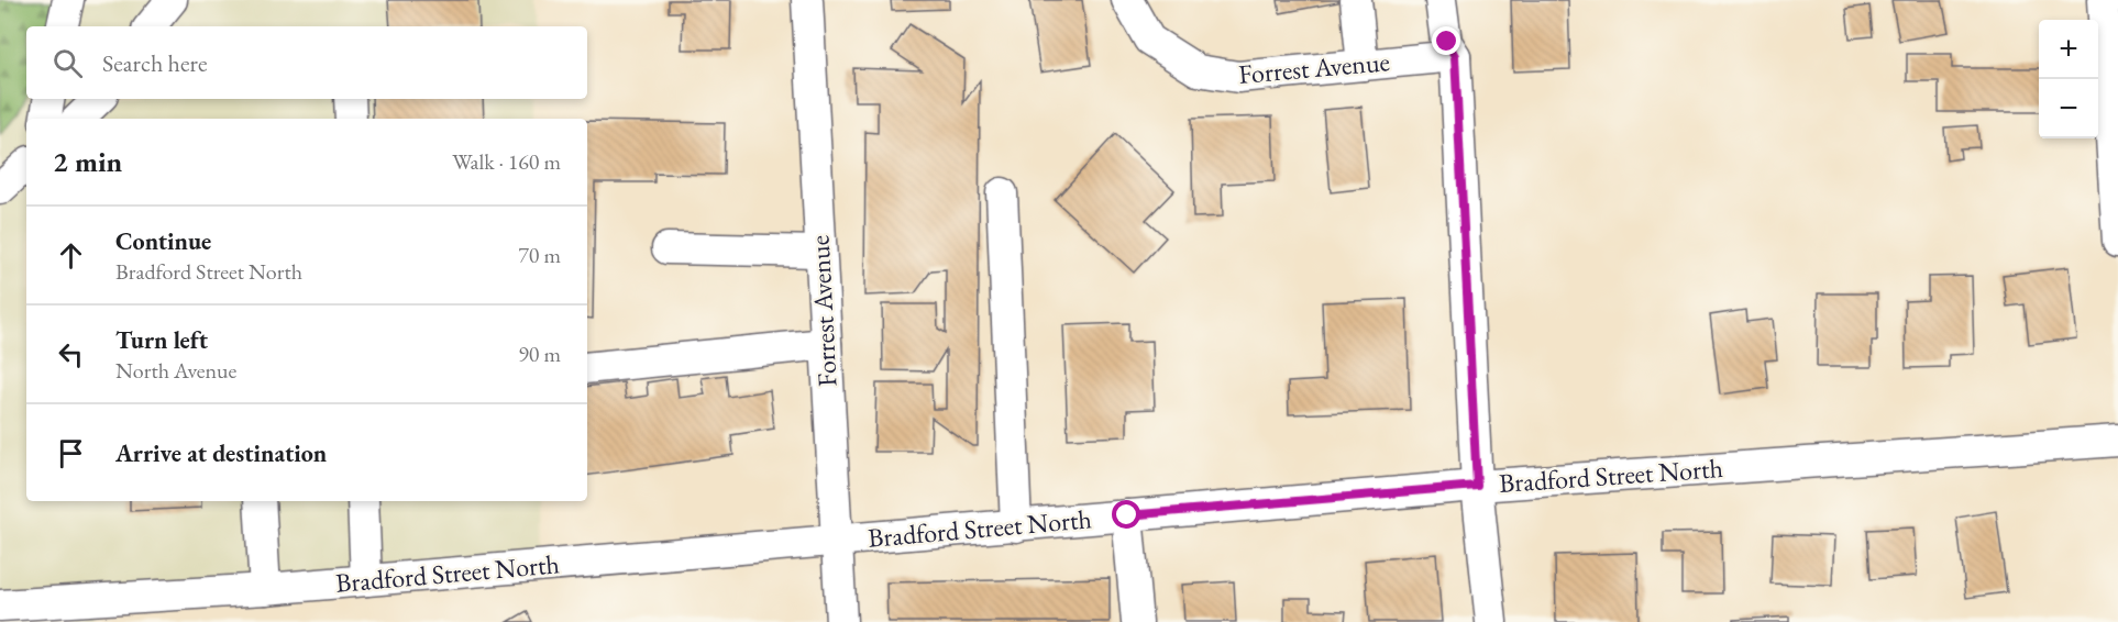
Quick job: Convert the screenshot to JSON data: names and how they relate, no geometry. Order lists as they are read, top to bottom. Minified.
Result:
{"streets":{"street":["Forrest Avenue","Bradford Street North"]},"crossings":[["Forrest Avenue","Bradford Street North"]],"page":{"map_buttons":["+","−"],"search":"Search here","heading":["2 min","Walk · 160 m"],"list":[["Continue","Bradford Street North","70 m"],["Turn left","North Avenue","90 m"],"Arrive at destination"]}}
